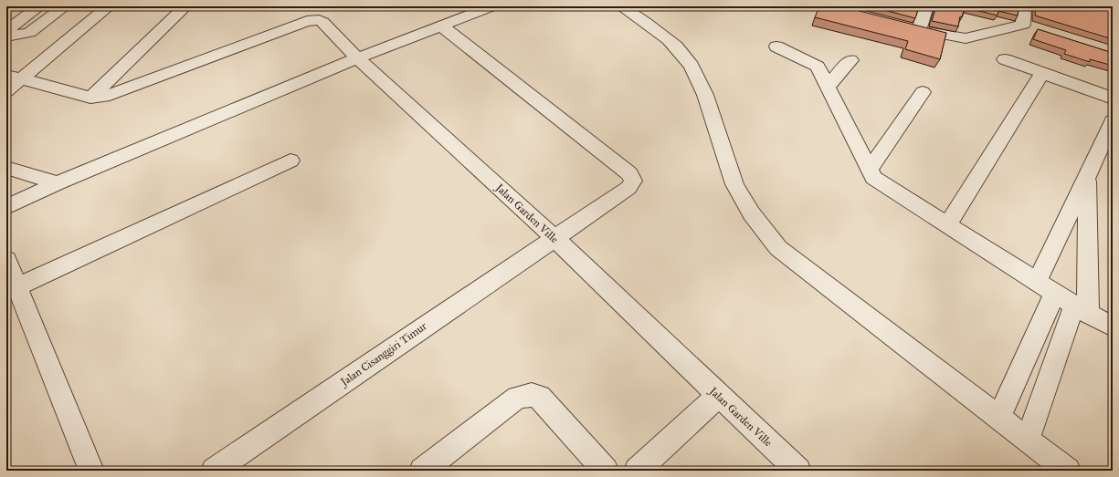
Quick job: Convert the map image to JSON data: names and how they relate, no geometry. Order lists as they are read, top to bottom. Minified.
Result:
{"streets":{"street":["Jalan Garden Ville","Jalan Cisanggiri Timur"]},"crossings":[["Jalan Garden Ville","Jalan Cisanggiri Timur"]]}
